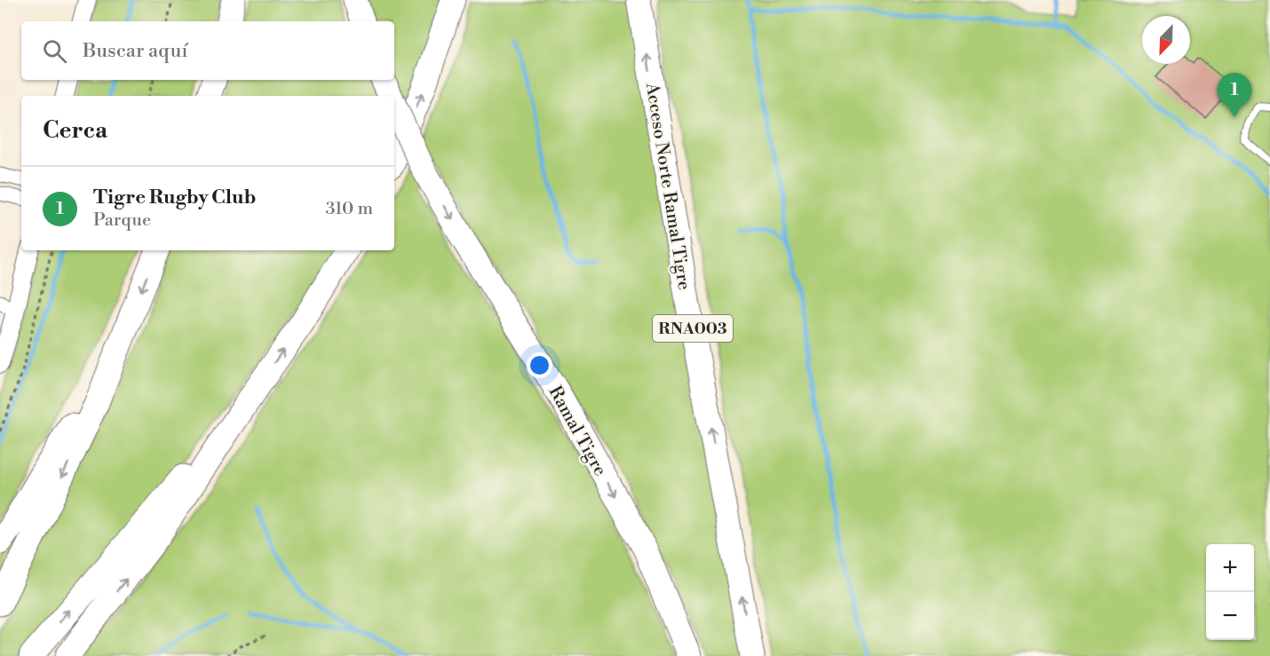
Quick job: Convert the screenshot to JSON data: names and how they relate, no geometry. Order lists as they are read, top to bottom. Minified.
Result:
{"streets":{"highway":["Acceso Norte Ramal Tigre","RNA003","Ramal Tigre"]},"one_way":["Acceso Norte Ramal Tigre","Ramal Tigre"],"north":"bottom left","page":{"search":"Buscar aquí","pins":"1","heading":"Cerca","list":[{"mark":"1","name":"Tigre Rugby Club","note":"Parque","value":"310 m"}],"map_buttons":["+","−"]}}
